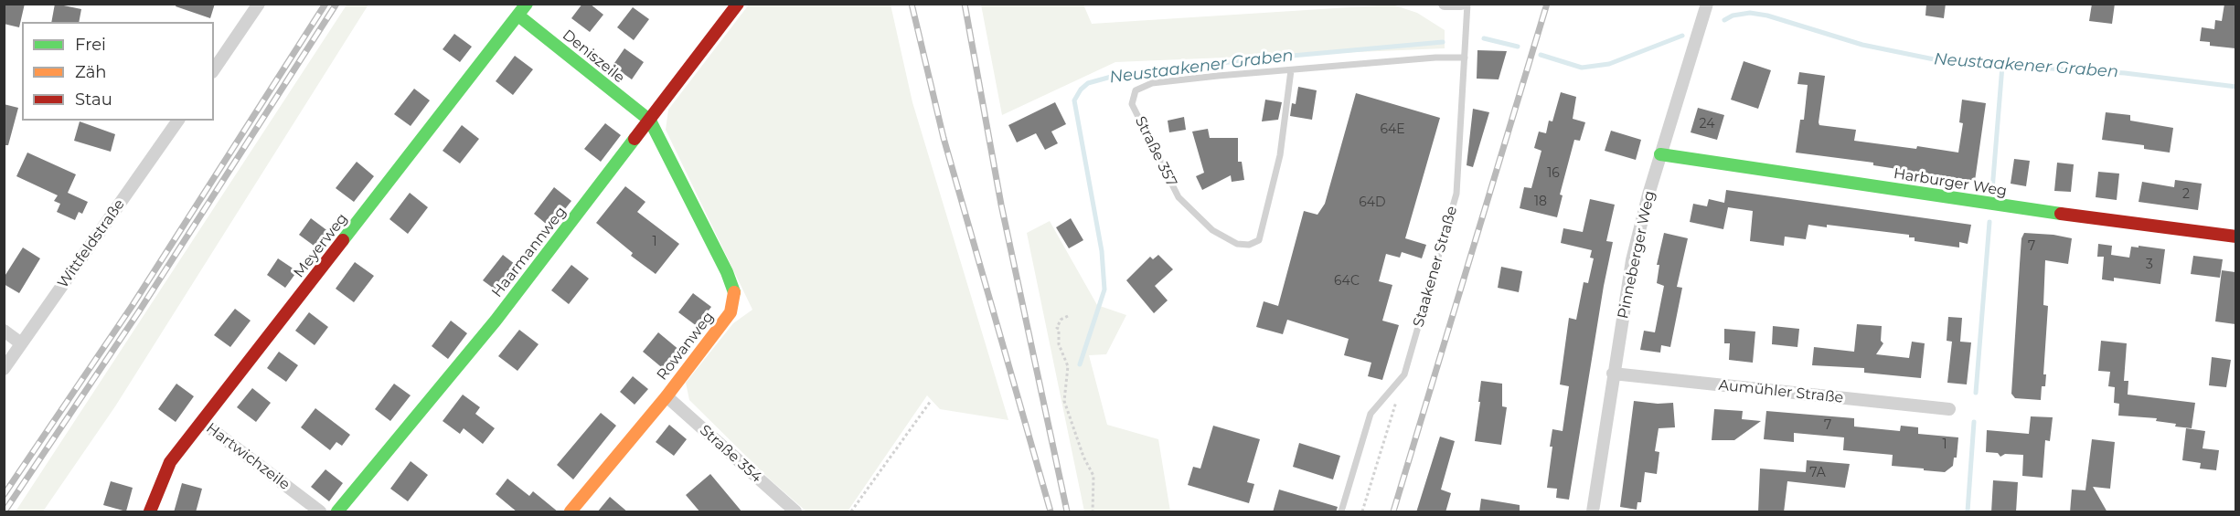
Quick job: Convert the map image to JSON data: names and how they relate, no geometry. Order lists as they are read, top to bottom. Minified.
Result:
{"streets":{"street":["Deniszeile","Harburger Weg","Wittfeldstraße","Meyerweg","Haarmannweg","Pinneberger Weg","Rowanweg","Aumühler Straße","Straße 354","Hartwichzeile"],"lane":["Straße 357","Staakener Straße"]},"crossings":[["Deniszeile","Meyerweg"],["Deniszeile","Haarmannweg"],["Deniszeile","Rowanweg"],["Straße 357","Staakener Straße"],["Harburger Weg","Pinneberger Weg"],["Meyerweg","Hartwichzeile"],["Haarmannweg","Rowanweg"],["Pinneberger Weg","Aumühler Straße"],["Rowanweg","Straße 354"]],"water":["Neustaakener Graben"],"house_numbers":["24","64E","16","2","18","64D","1","7","3","64C","7","1","7A"],"legend":["Frei","Zäh","Stau"]}
